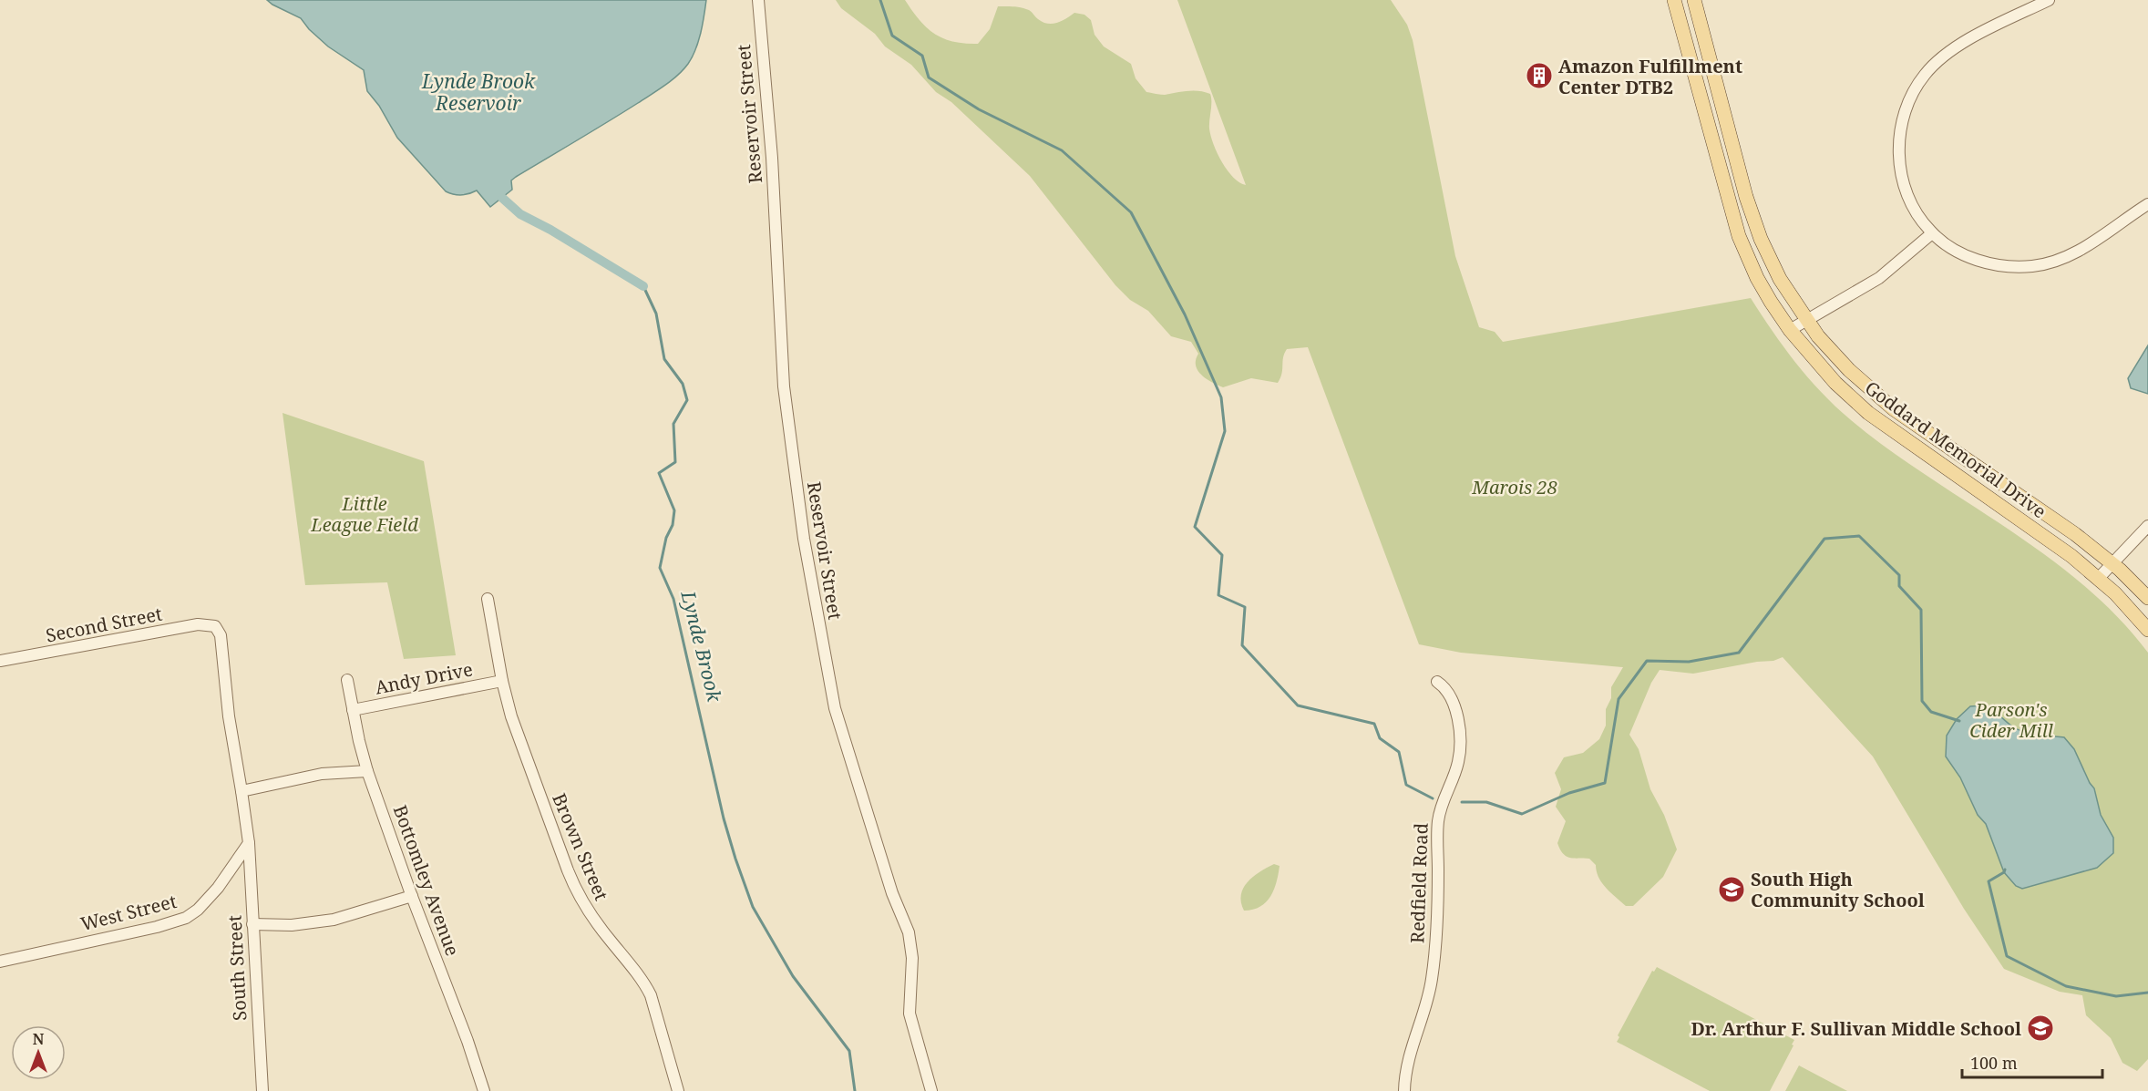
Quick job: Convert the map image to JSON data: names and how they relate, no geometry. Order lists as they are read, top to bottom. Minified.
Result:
{"streets":{"main road":["Goddard Memorial Drive"],"street":["Reservoir Street","Second Street","Andy Drive","Brown Street","Bottomley Avenue","Redfield Road","West Street","South Street"]},"crossings":[["Andy Drive","Brown Street"],["Andy Drive","Bottomley Avenue"],["West Street","South Street"]],"water":["Lynde Brook Reservoir","Lynde Brook"],"parks":["Marois 28","Little League Field","Parson's Cider Mill"],"places":{"building":["Amazon Fulfillment Center DTB2"],"school or university":["South High Community School","Dr. Arthur F. Sullivan Middle School"]},"scale_bar":"100 m","north":"top"}
